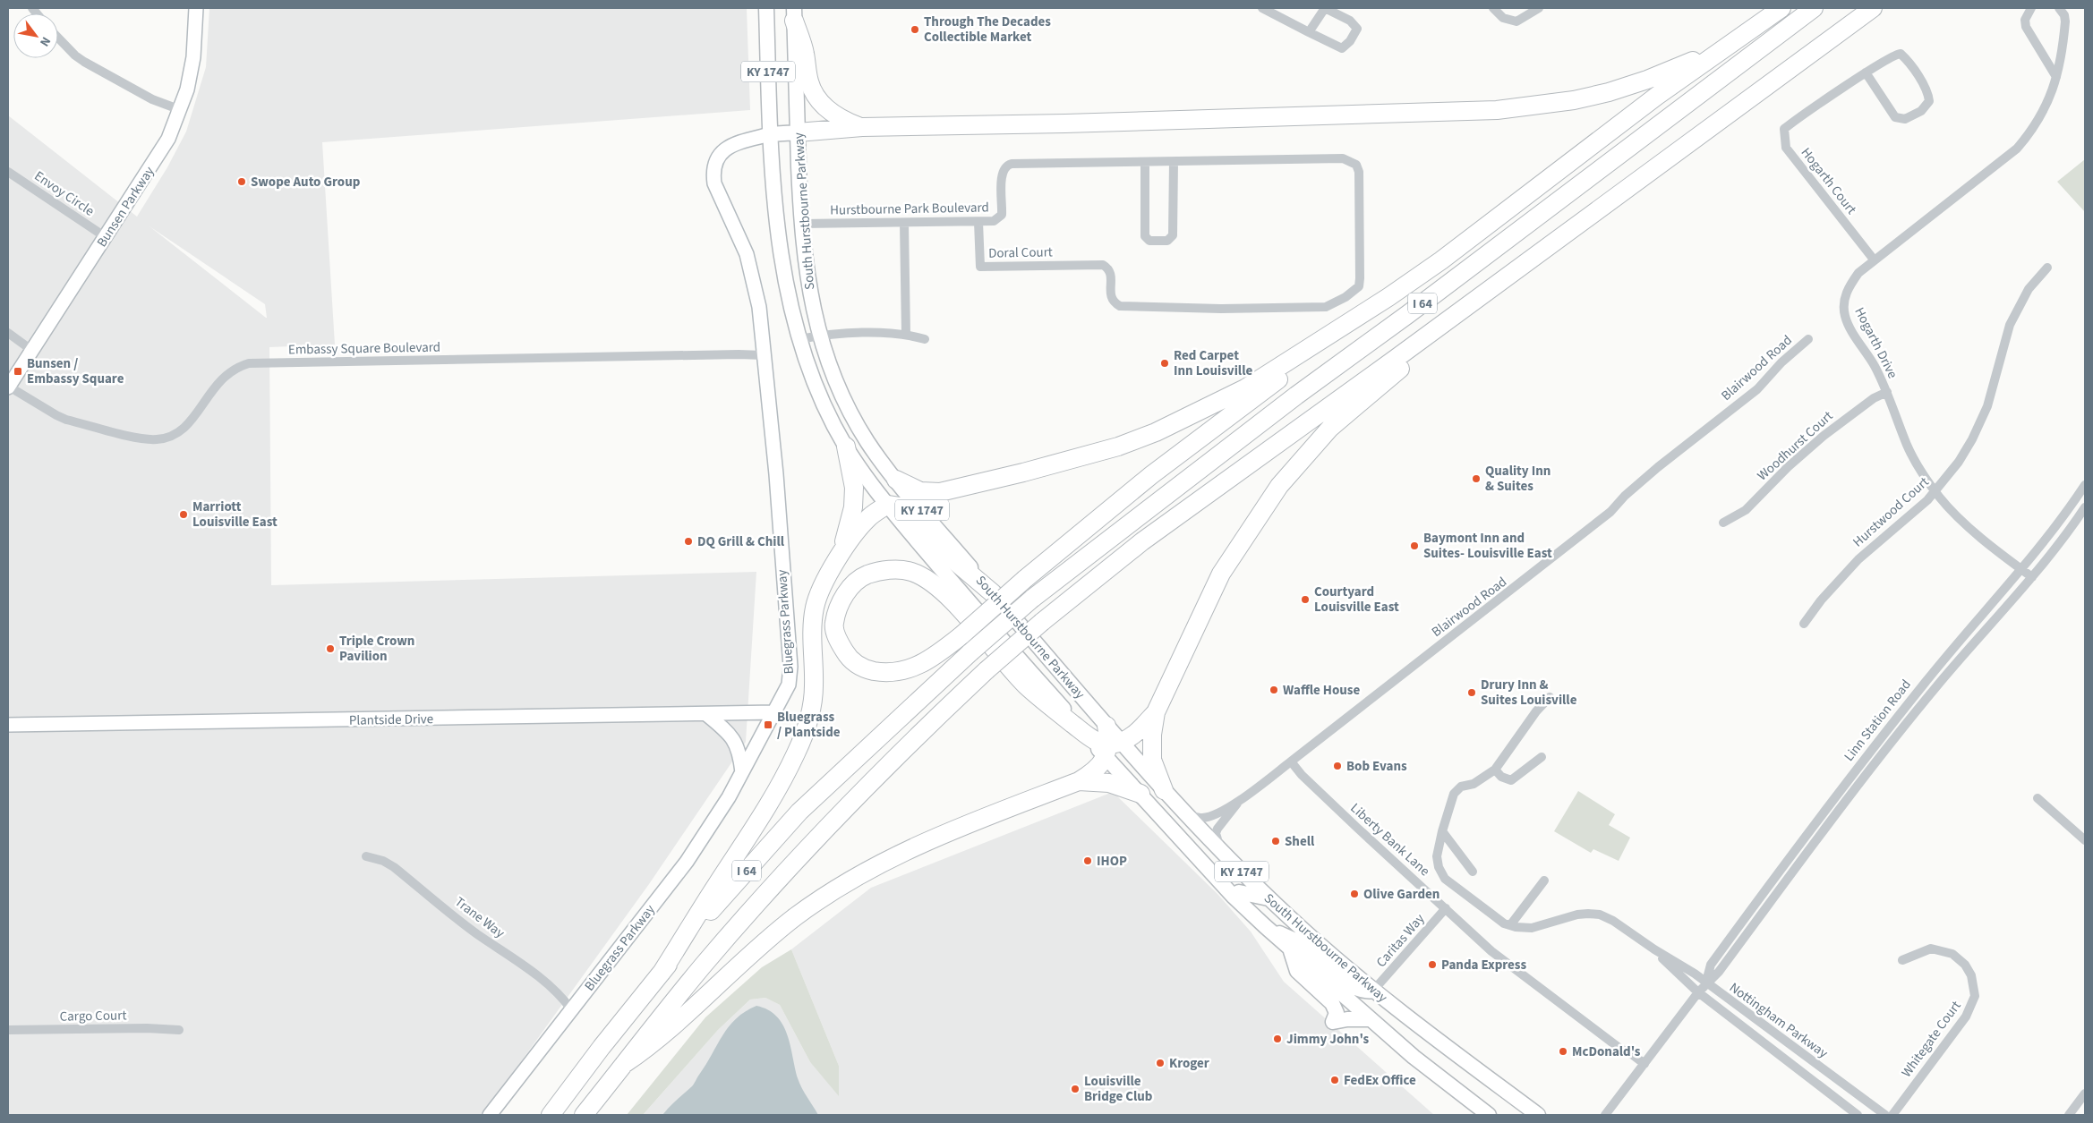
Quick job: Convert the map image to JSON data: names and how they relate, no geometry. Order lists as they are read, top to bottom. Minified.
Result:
{"streets":{"highway":["I 64"],"main road":["KY 1747","South Hurstbourne Parkway"],"street":["Hogarth Court","Envoy Circle","Bunsen Parkway","Hurstbourne Park Boulevard","Doral Court","Hogarth Drive","Embassy Square Boulevard","Blairwood Road","Woodhurst Court","Hurstwood Court","Bluegrass Parkway","Plantside Drive","Linn Station Road","Liberty Bank Lane","Trane Way","Caritas Way","Cargo Court","Nottingham Parkway","Whitegate Court"]},"crossings":[["Hogarth Court","Hogarth Drive"],["Envoy Circle","Bunsen Parkway"],["Bunsen Parkway","Embassy Square Boulevard"],["Hurstbourne Park Boulevard","South Hurstbourne Parkway"],["Hurstbourne Park Boulevard","Doral Court"],["South Hurstbourne Parkway","Blairwood Road"],["South Hurstbourne Parkway","Bluegrass Parkway"],["South Hurstbourne Parkway","Caritas Way"],["Hogarth Drive","Woodhurst Court"],["Hogarth Drive","Hurstwood Court"],["Hogarth Drive","Linn Station Road"],["Embassy Square Boulevard","Bluegrass Parkway"],["Blairwood Road","Liberty Bank Lane"],["Bluegrass Parkway","Plantside Drive"],["Bluegrass Parkway","Trane Way"],["Linn Station Road","Liberty Bank Lane"],["Linn Station Road","Nottingham Parkway"],["Liberty Bank Lane","Caritas Way"]],"places":{"other":["Through The Decades Collectible Market","Swope Auto Group","Red Carpet Inn Louisville","Quality Inn & Suites","Marriott Louisville East","DQ Grill & Chill","Baymont Inn and Suites- Louisville East","Courtyard Louisville East","Triple Crown Pavilion","Waffle House","Drury Inn & Suites Louisville","Bob Evans","Shell","IHOP","Olive Garden","Panda Express","Jimmy John's","McDonald's","Kroger","FedEx Office","Louisville Bridge Club"],"transit":["Bunsen / Embassy Square","Bluegrass / Plantside"]},"north":"bottom right"}
